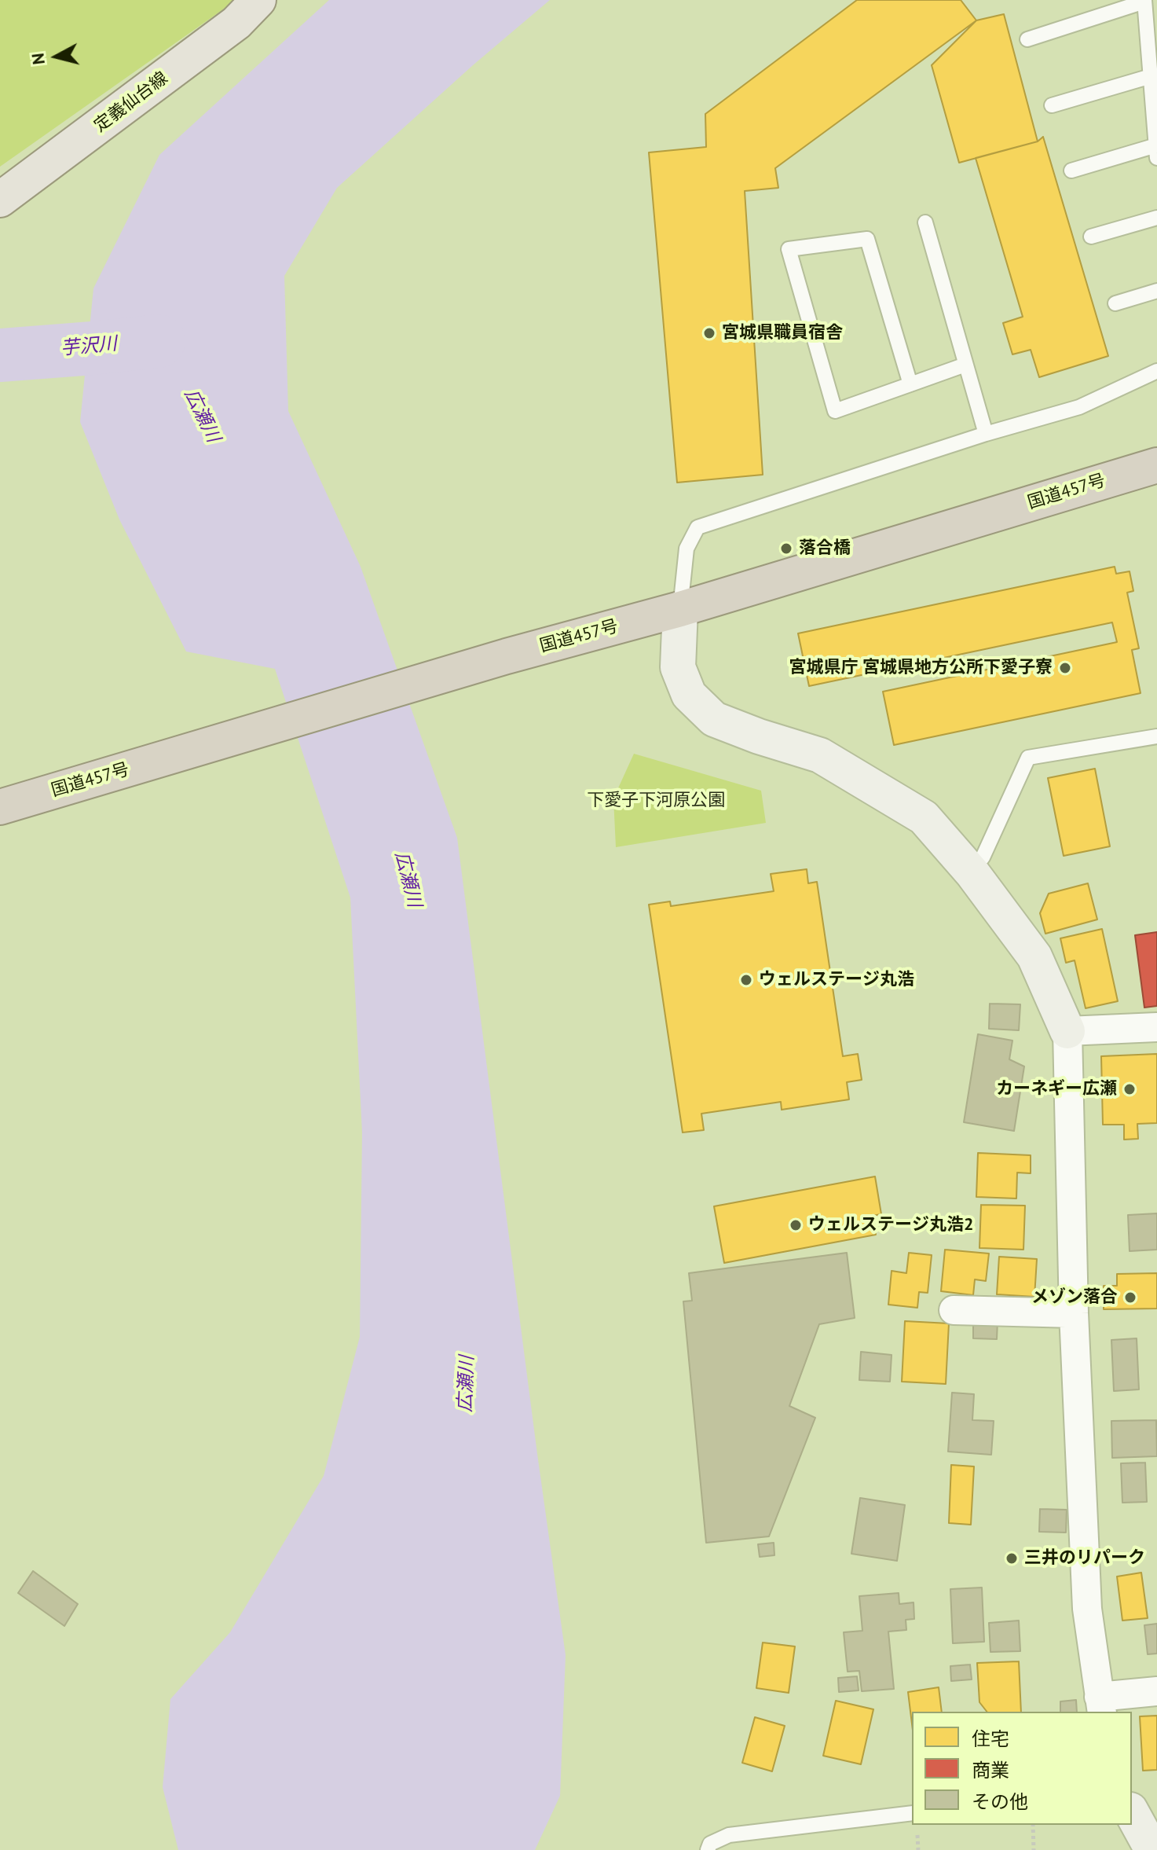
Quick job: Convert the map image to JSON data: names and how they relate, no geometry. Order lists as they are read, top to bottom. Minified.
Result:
{"streets":{"highway":["国道457号"],"main road":["定義仙台線"]},"water":["芋沢川","広瀬川"],"parks":["下愛子下河原公園"],"places":["宮城県職員宿舎","落合橋","宮城県庁 宮城県地方公所下愛子寮","ウェルステージ丸浩","カーネギー広瀬","ウェルステージ丸浩2","メゾン落合","三井のリパーク"],"legend":["住宅","商業","その他"],"north":"left"}
